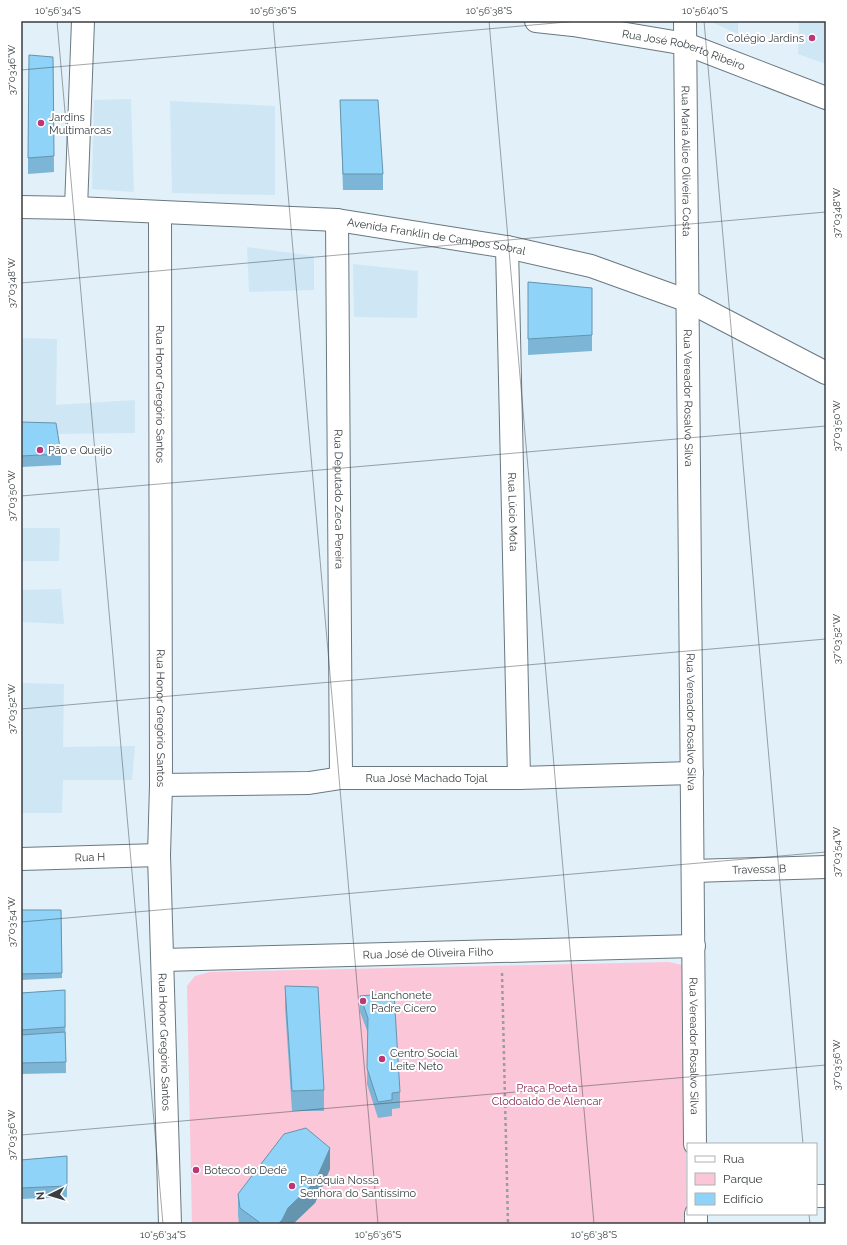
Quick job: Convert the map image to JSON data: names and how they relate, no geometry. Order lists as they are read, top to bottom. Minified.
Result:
{"streets":{"street":["Rua José Roberto Ribeiro","Rua Maria Alice Oliveira Costa","Avenida Franklin de Campos Sobral","Rua Honor Gregório Santos","Rua Vereador Rosalvo Silva","Rua Deputado Zeca Pereira","Rua Lúcio Mota","Rua José Machado Tojal","Rua H","Travessa B","Rua José de Oliveira Filho"]},"crossings":[["Rua José Roberto Ribeiro","Rua Maria Alice Oliveira Costa"],["Rua Maria Alice Oliveira Costa","Avenida Franklin de Campos Sobral"],["Rua Maria Alice Oliveira Costa","Rua Vereador Rosalvo Silva"],["Avenida Franklin de Campos Sobral","Rua Honor Gregório Santos"],["Avenida Franklin de Campos Sobral","Rua Vereador Rosalvo Silva"],["Avenida Franklin de Campos Sobral","Rua Deputado Zeca Pereira"],["Avenida Franklin de Campos Sobral","Rua Lúcio Mota"],["Rua Honor Gregório Santos","Rua José Machado Tojal"],["Rua Honor Gregório Santos","Rua H"],["Rua Honor Gregório Santos","Rua José de Oliveira Filho"],["Rua Vereador Rosalvo Silva","Rua José Machado Tojal"],["Rua Vereador Rosalvo Silva","Travessa B"],["Rua Vereador Rosalvo Silva","Rua José de Oliveira Filho"],["Rua Deputado Zeca Pereira","Rua José Machado Tojal"],["Rua Lúcio Mota","Rua José Machado Tojal"]],"parks":["Praça Poeta Clodoaldo de Alencar"],"places":["Colégio Jardins","Jardins Multimarcas","Pão e Queijo","Lanchonete Padre Cícero","Centro Social Leite Neto","Boteco do Dedé","Paróquia Nossa Senhora do Santíssimo"],"legend":["Rua","Parque","Edifício"],"north":"left","coordinates":["10°56'34\"S","10°56'36\"S","10°56'38\"S","10°56'40\"S","37°03'46\"W","37°03'48\"W","37°03'50\"W","37°03'52\"W","37°03'54\"W","37°03'56\"W"]}
